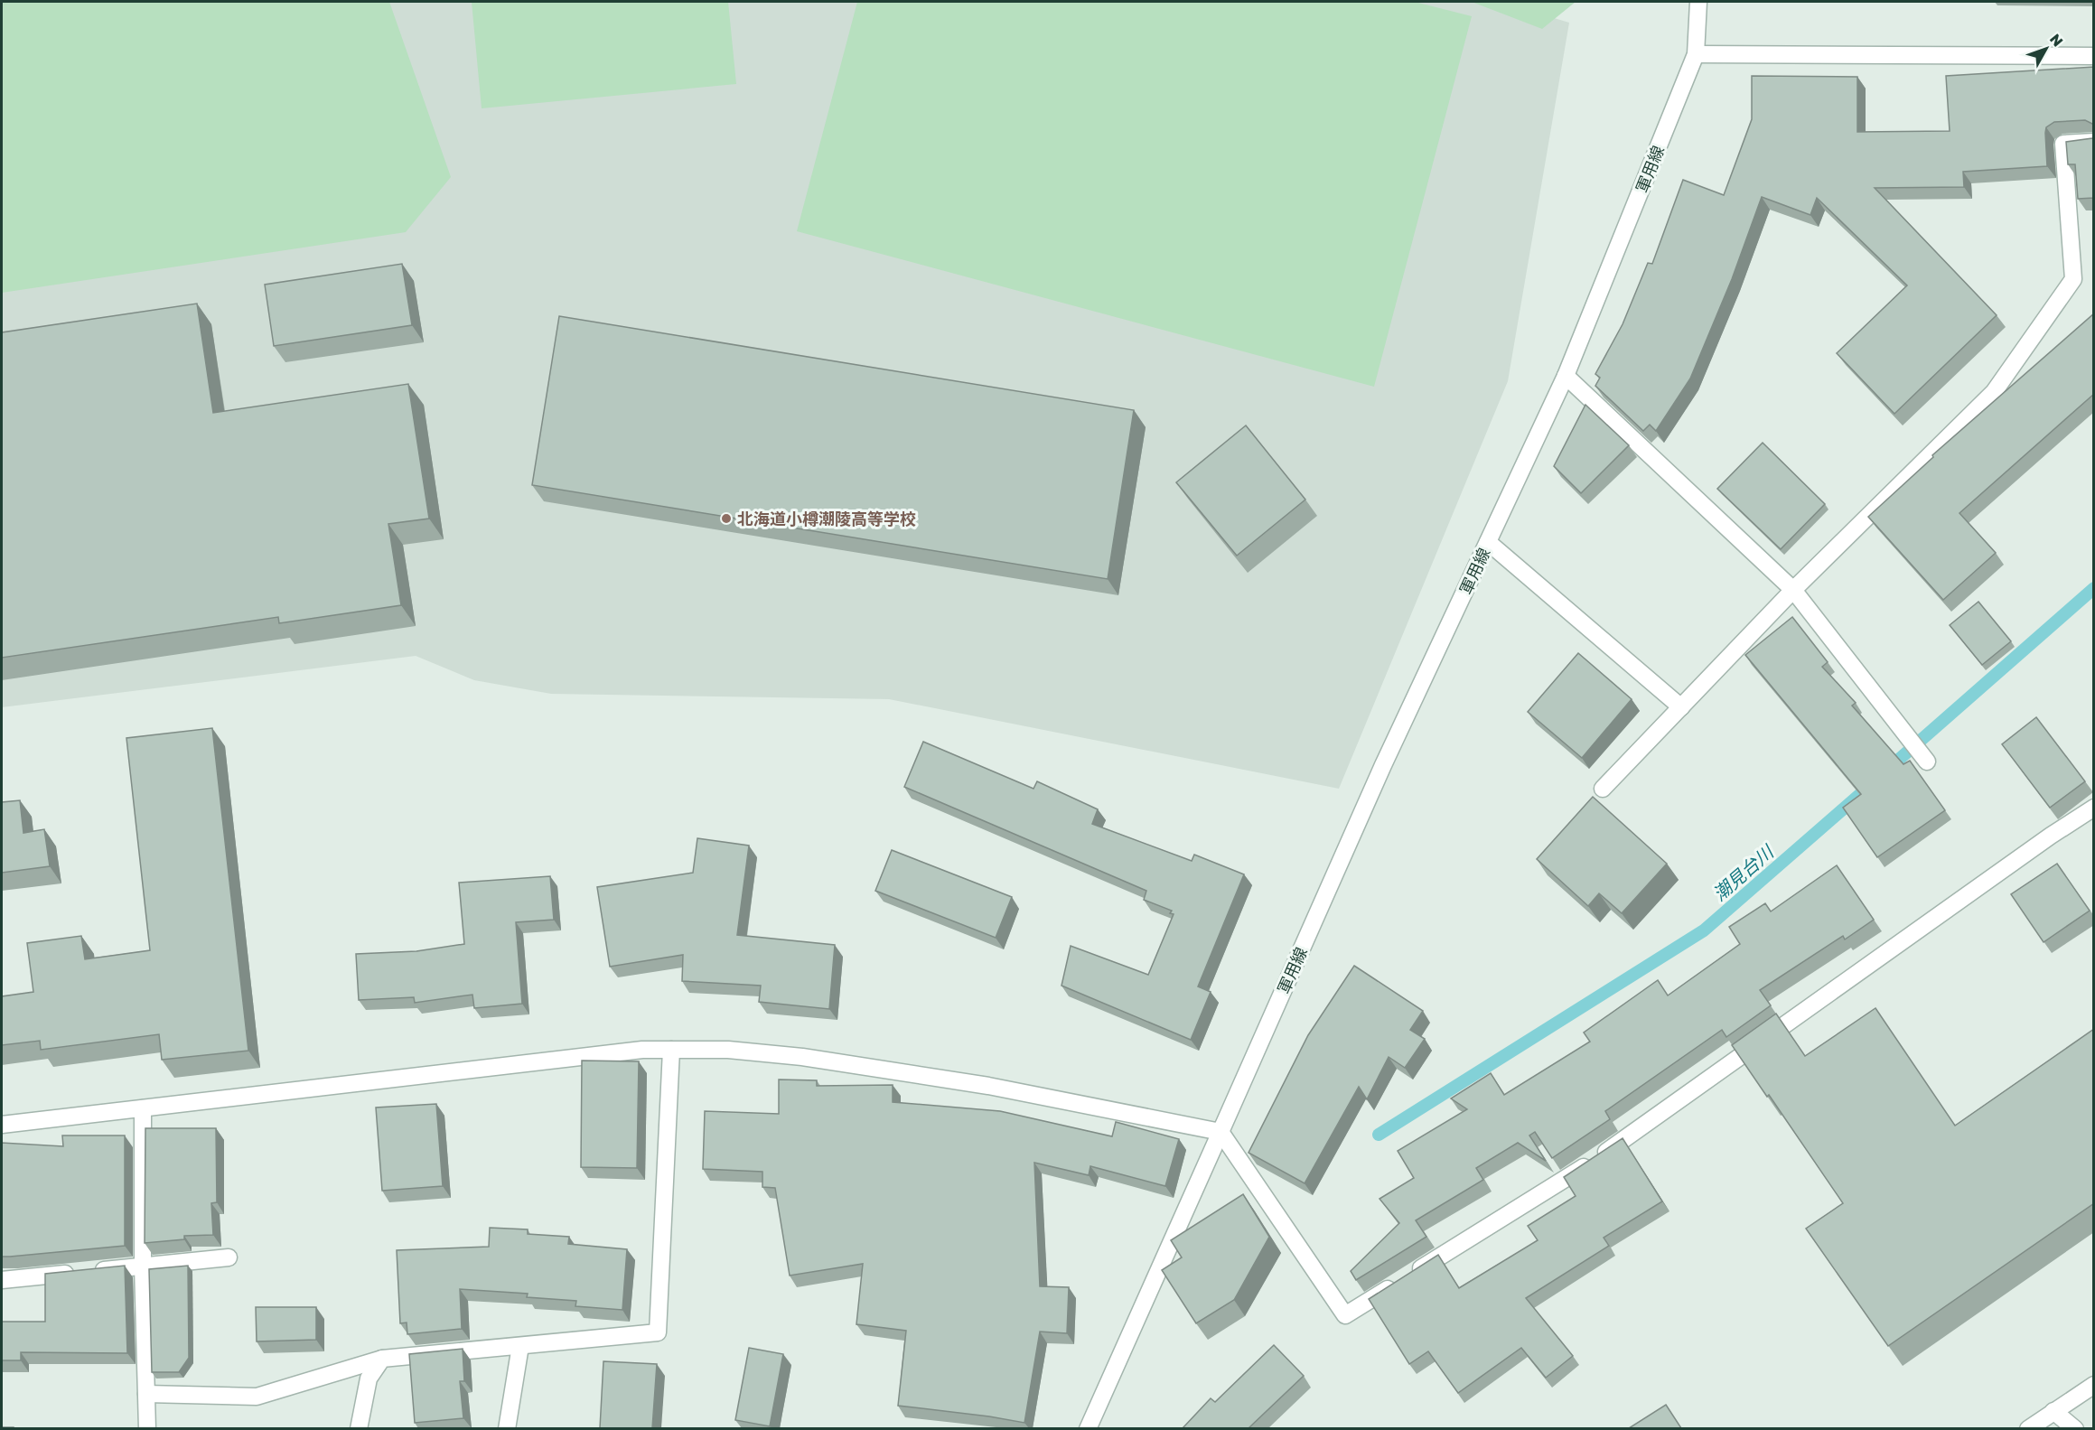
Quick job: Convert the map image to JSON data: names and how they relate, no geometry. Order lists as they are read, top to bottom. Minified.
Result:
{"streets":{"street":["軍用線"]},"water":["潮見台川"],"places":["北海道小樽潮陵高等学校"],"north":"top right"}
